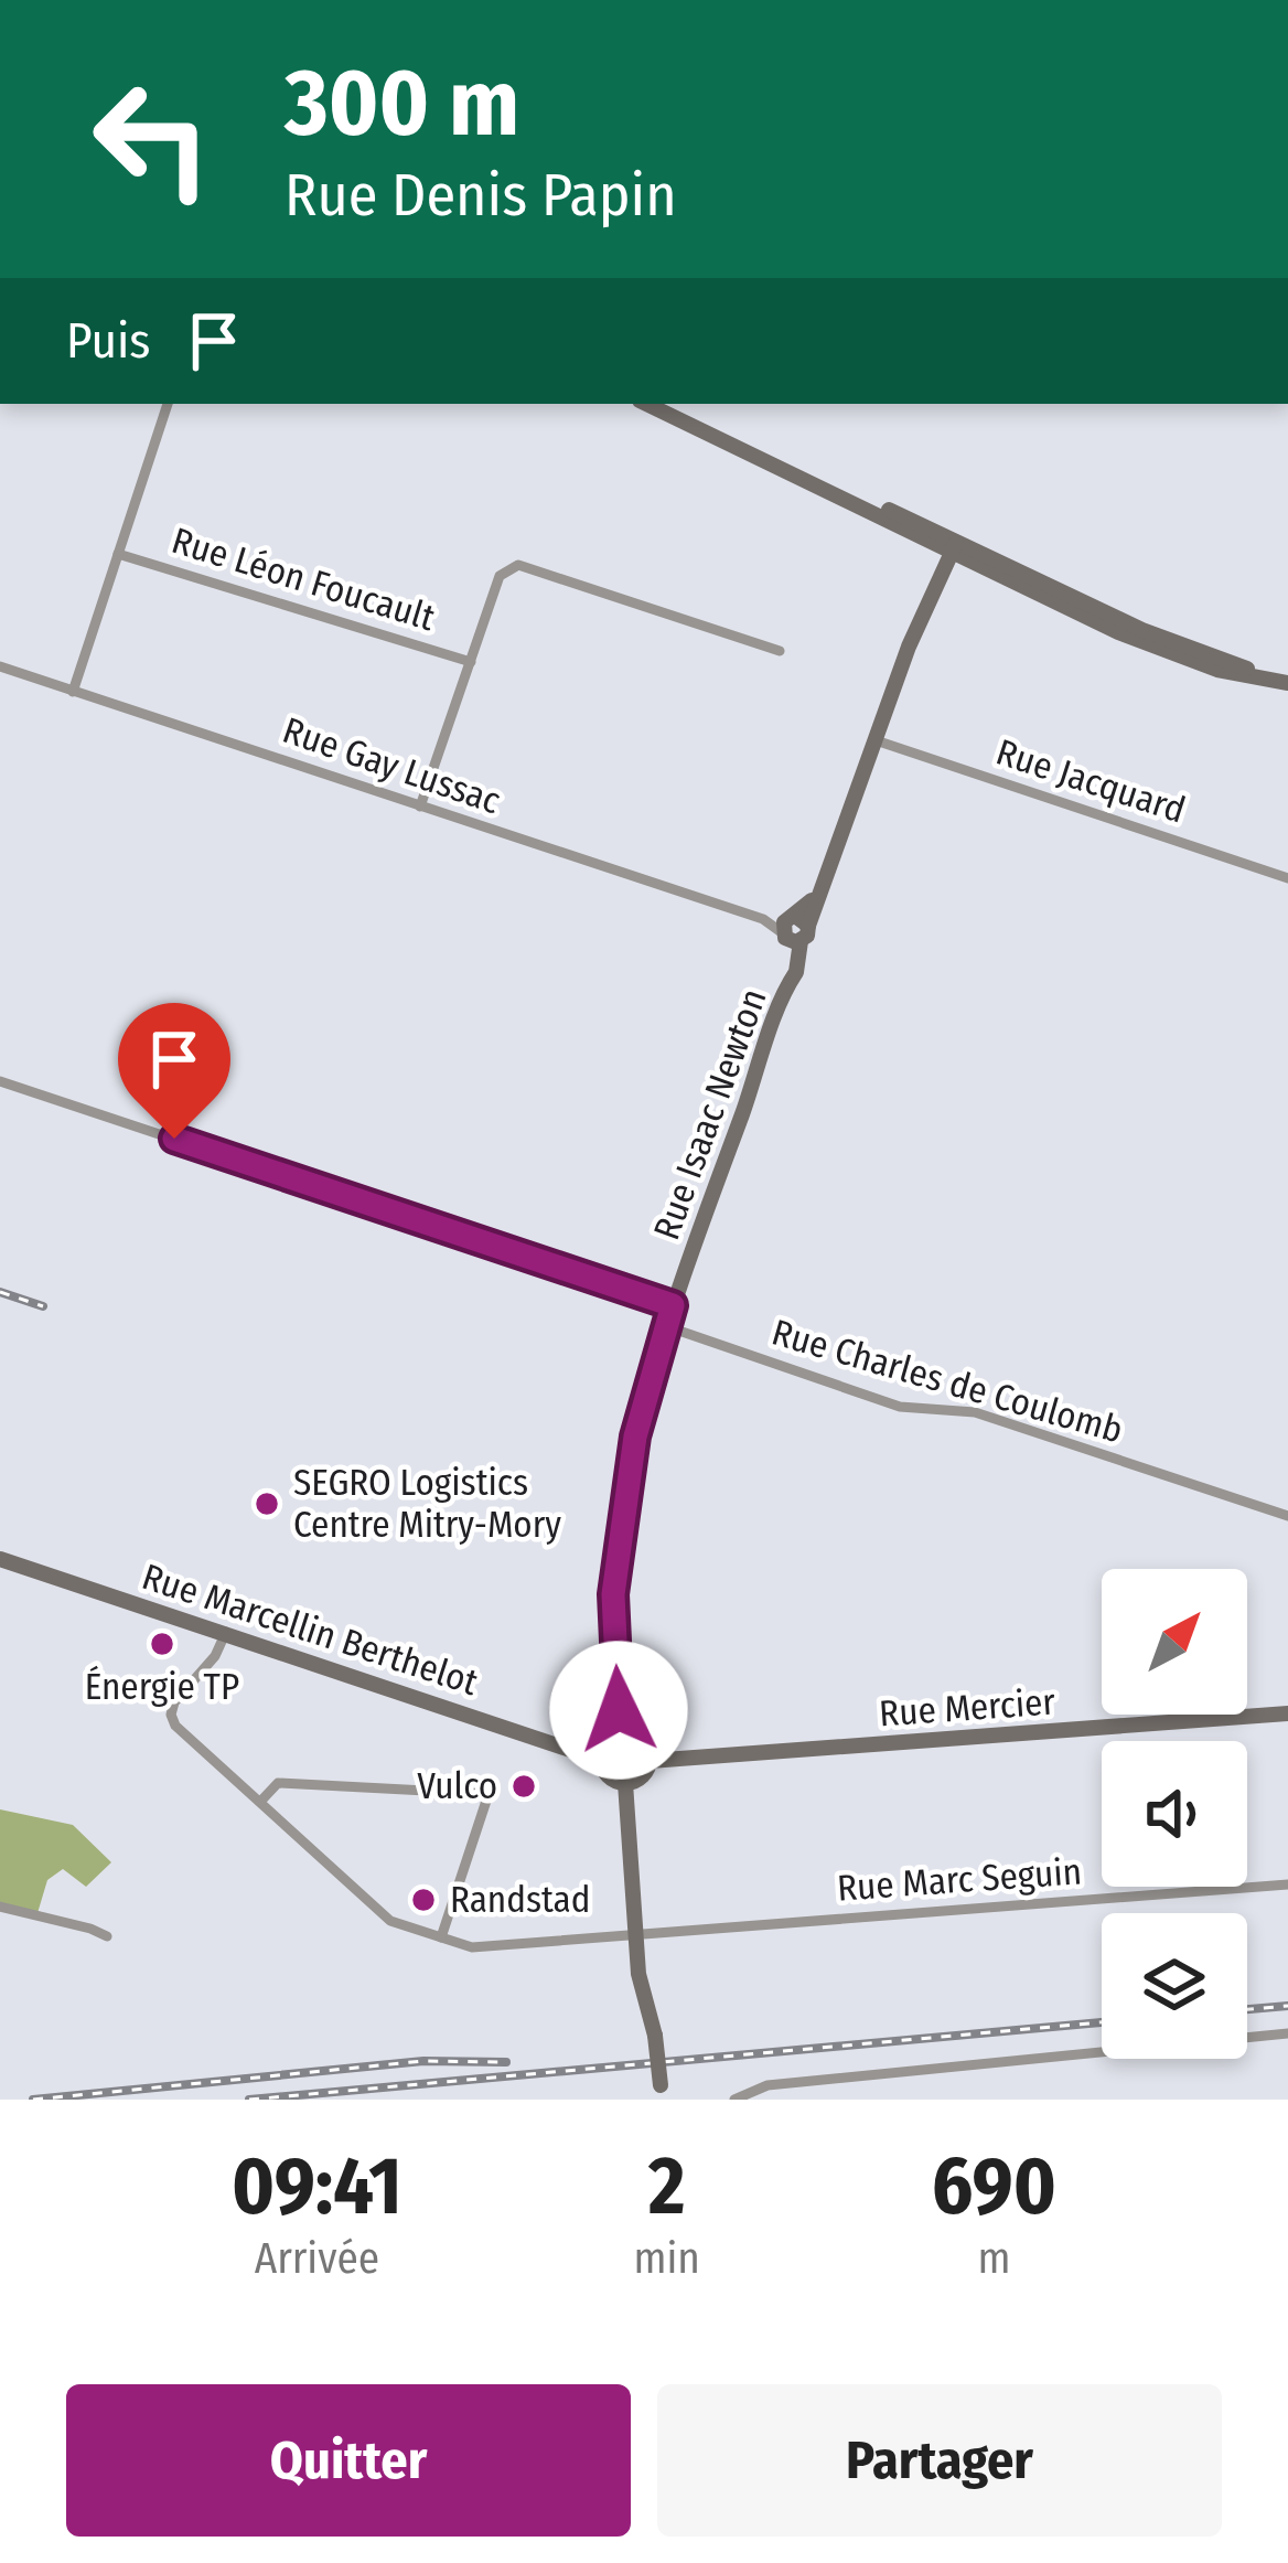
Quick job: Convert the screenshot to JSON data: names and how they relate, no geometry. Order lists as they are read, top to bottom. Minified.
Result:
{"streets":{"street":["Rue Léon Foucault","Rue Gay Lussac","Rue Jacquard","Rue Isaac Newton","Rue Charles de Coulomb","Rue Marcellin Berthelot","Rue Mercier","Rue Marc Seguin"]},"crossings":[["Rue Léon Foucault","Rue Gay Lussac"],["Rue Gay Lussac","Rue Isaac Newton"],["Rue Jacquard","Rue Isaac Newton"],["Rue Isaac Newton","Rue Charles de Coulomb"],["Rue Isaac Newton","Rue Marcellin Berthelot"],["Rue Isaac Newton","Rue Mercier"],["Rue Marcellin Berthelot","Rue Mercier"],["Rue Marcellin Berthelot","Rue Marc Seguin"]],"places":["SEGRO Logistics Centre Mitry-Mory","Énergie TP","Vulco","Randstad"],"north":"top right","page":{"turn":["300 m","Rue Denis Papin"],"then":"Puis","eta":["09:41","Arrivée","2","min","690","m"],"buttons":["Quitter","Partager"]}}
